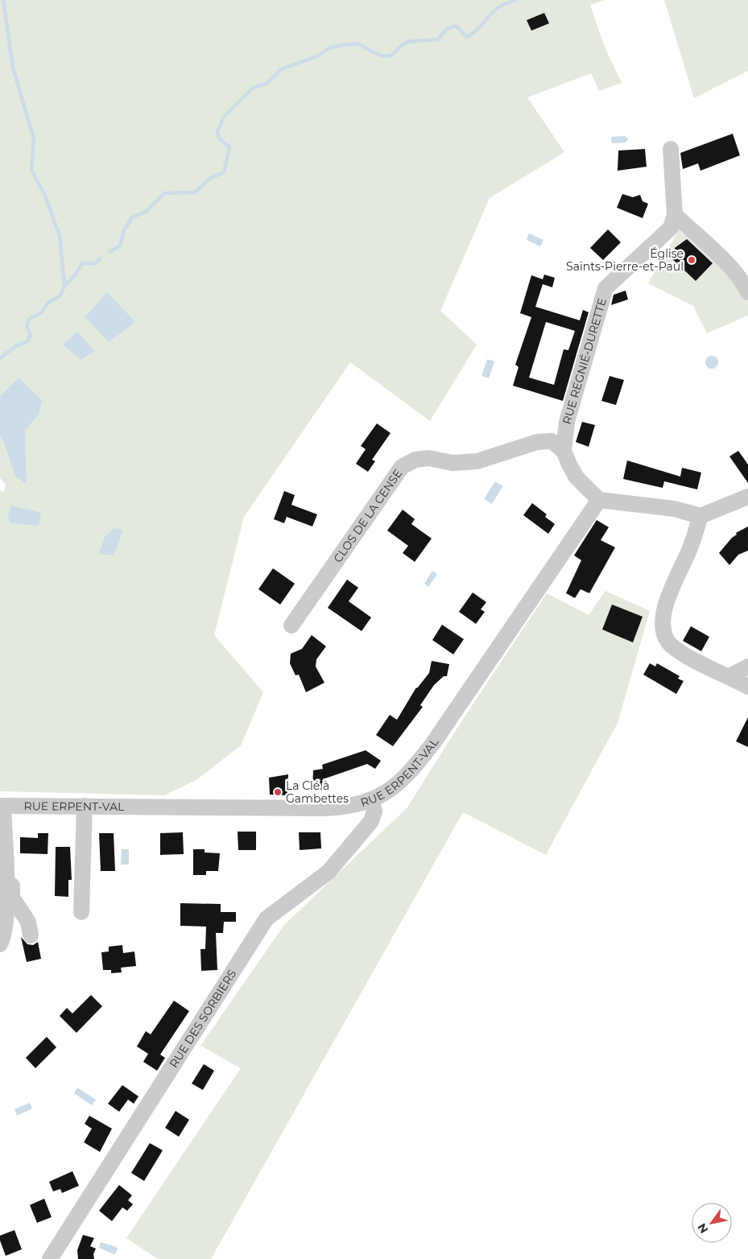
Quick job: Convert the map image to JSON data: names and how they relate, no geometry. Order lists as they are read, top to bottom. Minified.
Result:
{"streets":{"street":["RUE REGNIÉ-DURETTE","CLOS DE LA CENSE","RUE ERPENT-VAL","RUE DES SORBIERS"]},"crossings":[["RUE REGNIÉ-DURETTE","CLOS DE LA CENSE"],["RUE ERPENT-VAL","RUE DES SORBIERS"]],"places":["Église Saints-Pierre-et-Paul","La Clé à Gambettes"],"north":"bottom left"}
